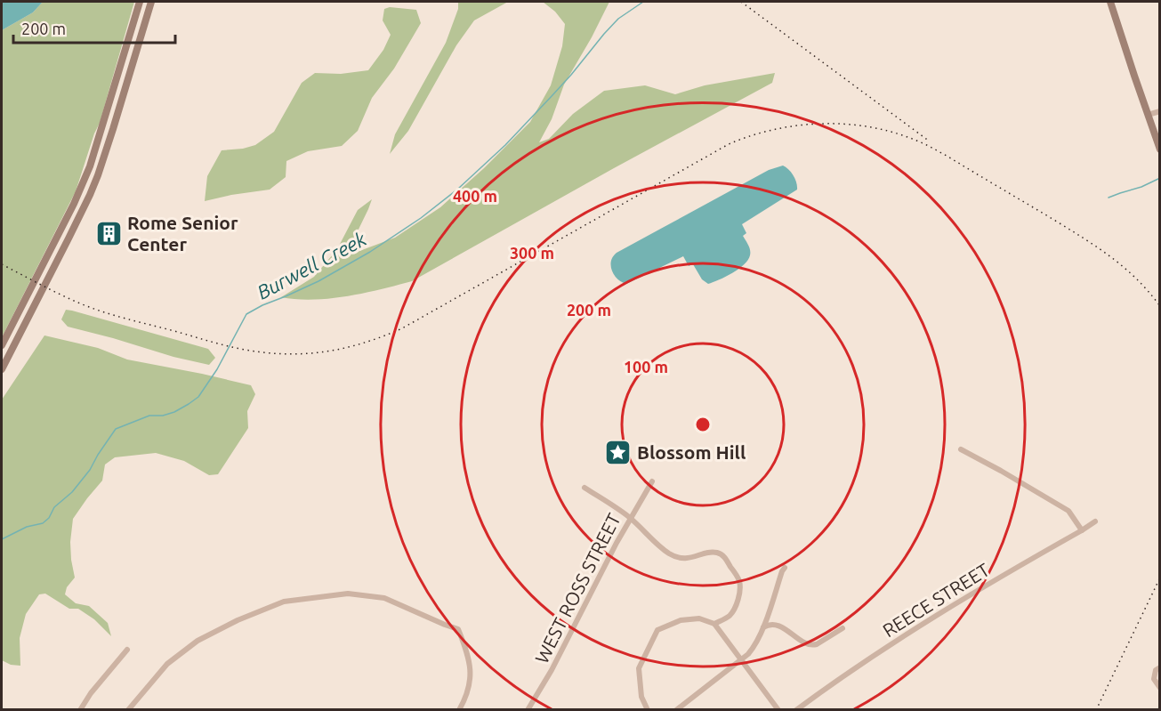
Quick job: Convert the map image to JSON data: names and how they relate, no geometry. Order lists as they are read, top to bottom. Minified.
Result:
{"streets":{"street":["WEST ROSS STREET","REECE STREET"]},"water":["Burwell Creek"],"places":{"building":["Rome Senior Center"],"place":["Blossom Hill"]},"scale_bar":"200 m","rings":["400 m","300 m","200 m","100 m"]}
